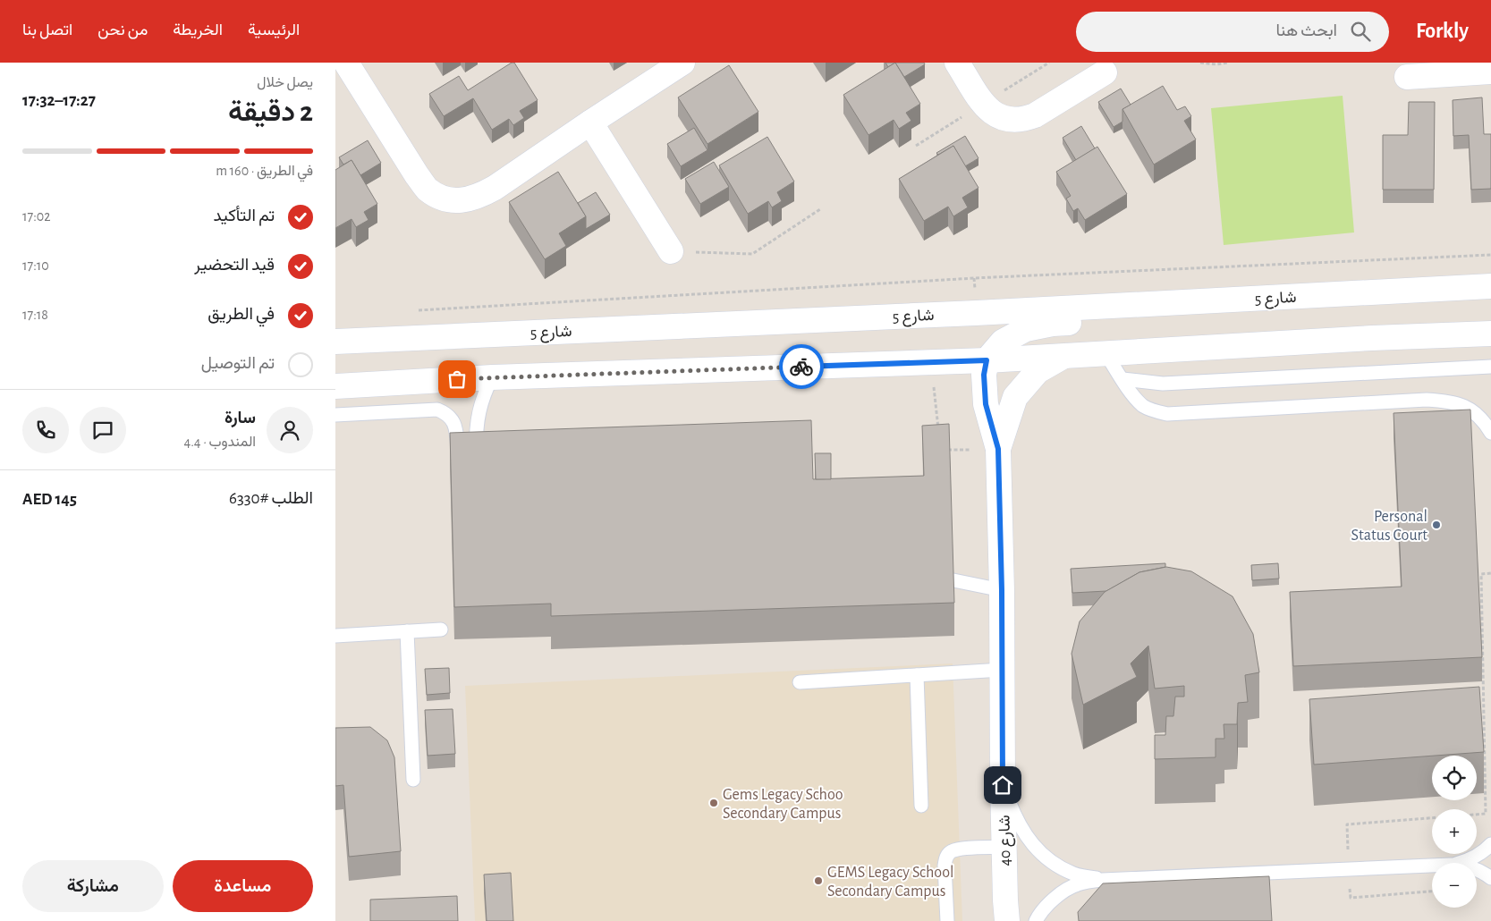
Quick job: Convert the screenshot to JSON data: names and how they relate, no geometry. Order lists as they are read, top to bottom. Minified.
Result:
{"streets":{"street":["شارع 5","شارع 40"]},"places":["Personal Status Court","Gems Legacy Schoo Secondary Campus","GEMS Legacy School Secondary Campus"],"page":{"header":"Forkly","search":"ابحث هنا","nav":["الرئيسية","الخريطة","من نحن","اتصل بنا"],"heading":["2 دقيقة","يصل خلال","17:27–17:32"],"panel":["سارة","المندوب · 4.4","الطلب #6330","AED 145"],"bar":"في الطريق · 160 m","list":[["تم التأكيد","17:02"],["قيد التحضير","17:10"],["في الطريق","17:18"],"تم التوصيل"],"map_buttons":["+","−"],"buttons":["مساعدة","مشاركة"]}}
